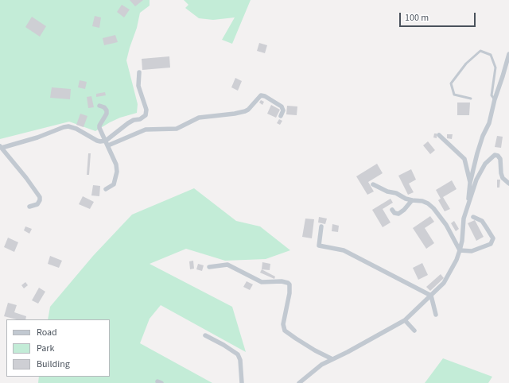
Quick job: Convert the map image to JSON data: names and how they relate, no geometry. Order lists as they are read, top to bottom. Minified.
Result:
{"legend":["Road","Park","Building"],"scale_bar":"100 m"}
